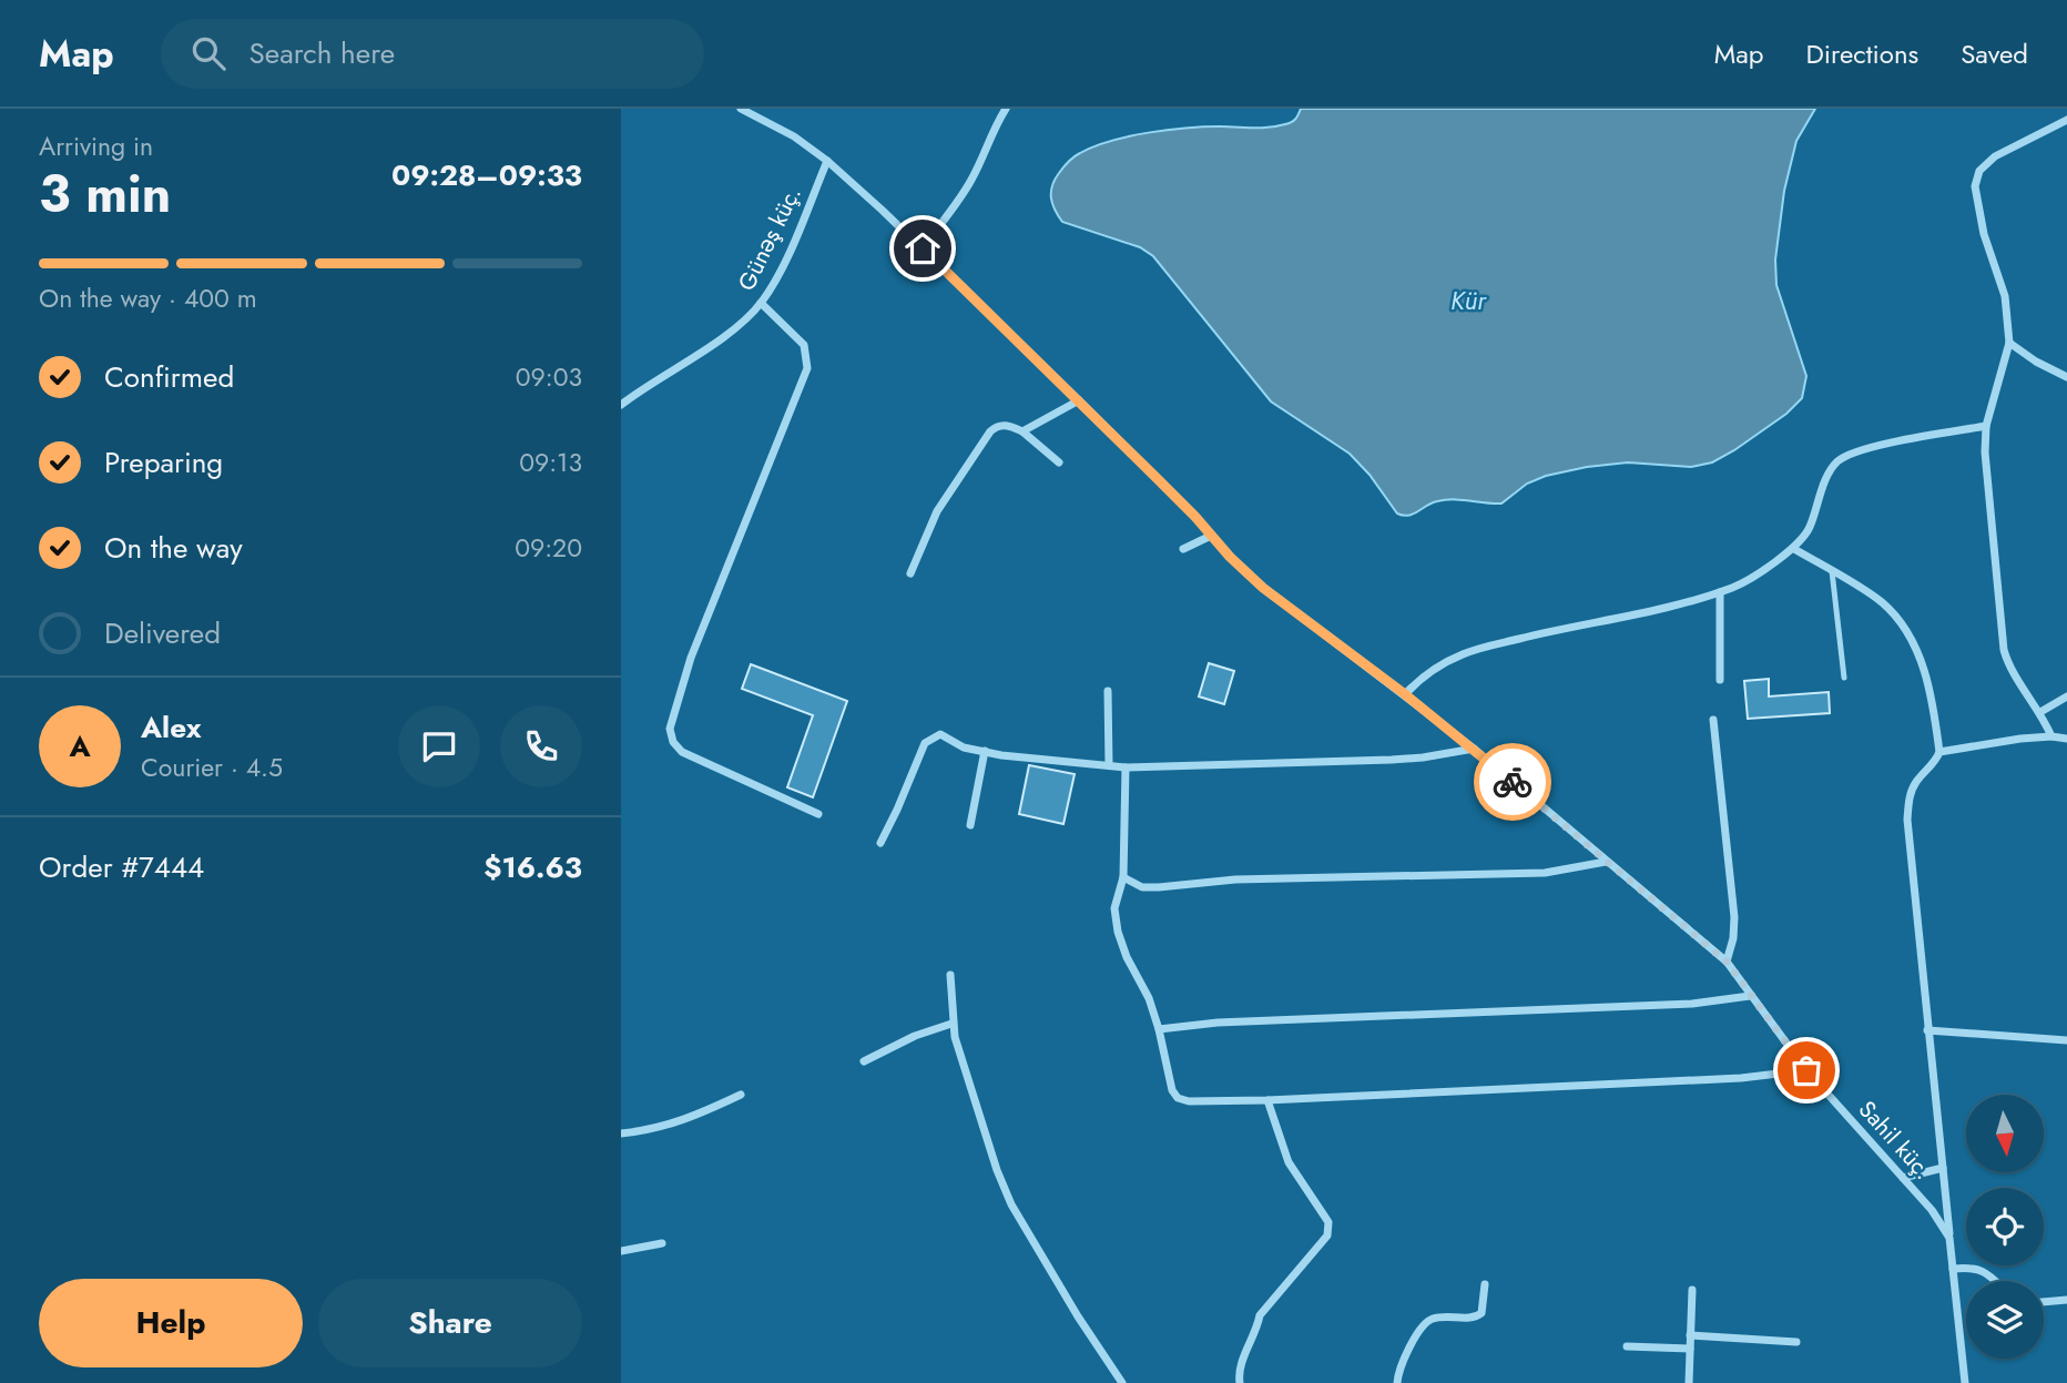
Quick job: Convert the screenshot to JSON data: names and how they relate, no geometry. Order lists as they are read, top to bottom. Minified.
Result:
{"streets":{"street":["Günəş küç.","Sahil küç."]},"crossings":[["Günəş küç.","Sahil küç."]],"water":["Kür"],"north":"bottom","page":{"header":"Map","search":"Search here","nav":["Map","Directions","Saved"],"heading":["3 min","Arriving in","09:28–09:33"],"panel":["Alex","Courier · 4.5","Order #7444","$16.63"],"bar":"On the way · 400 m","list":[["Confirmed","09:03"],["Preparing","09:13"],["On the way","09:20"],"Delivered"],"round":"A","buttons":["Help","Share"]}}
